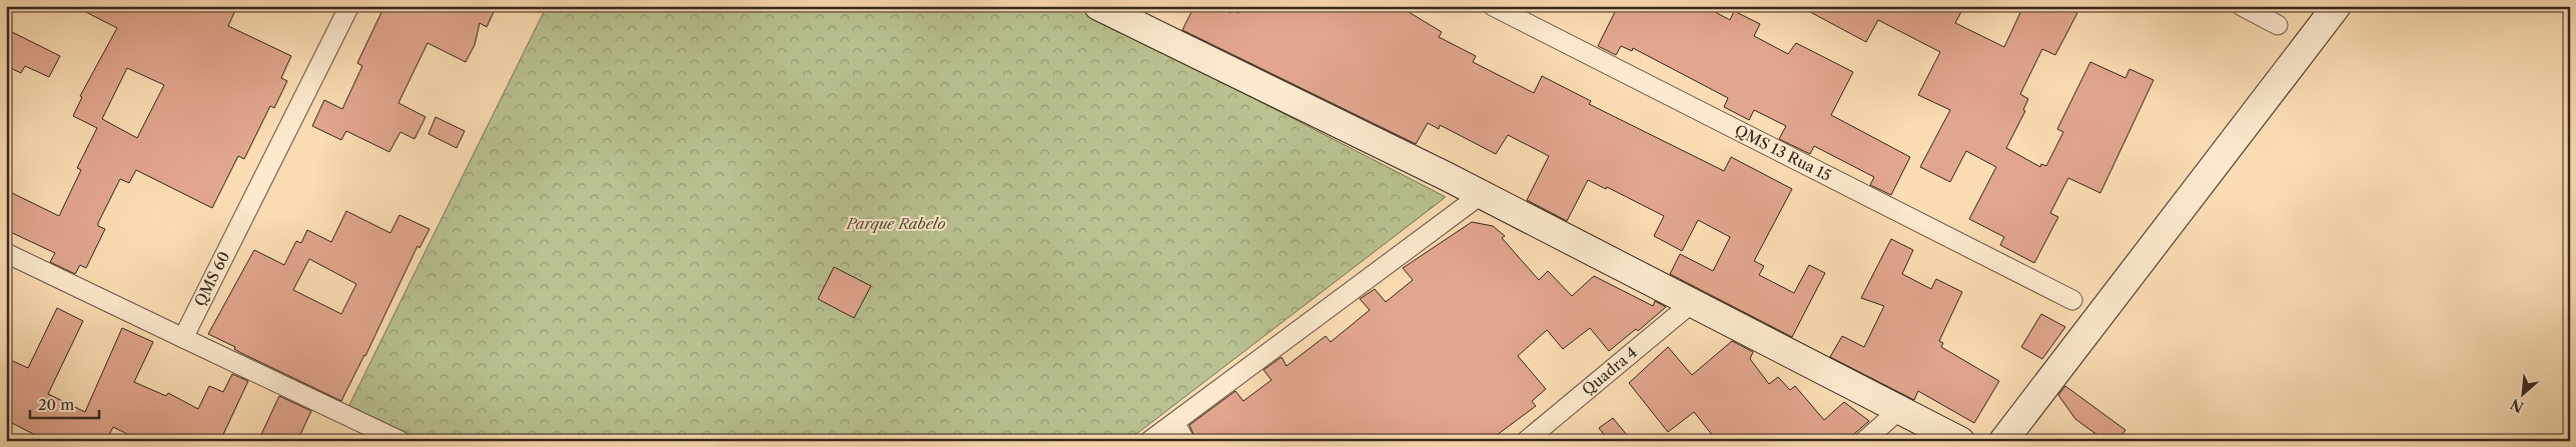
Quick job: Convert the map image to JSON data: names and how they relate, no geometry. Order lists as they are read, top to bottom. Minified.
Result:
{"streets":{"street":["QMS 13 Rua 15","QMS 60","Quadra 4"]},"parks":["Parque Rabelo"],"scale_bar":"20 m","north":"bottom left"}
